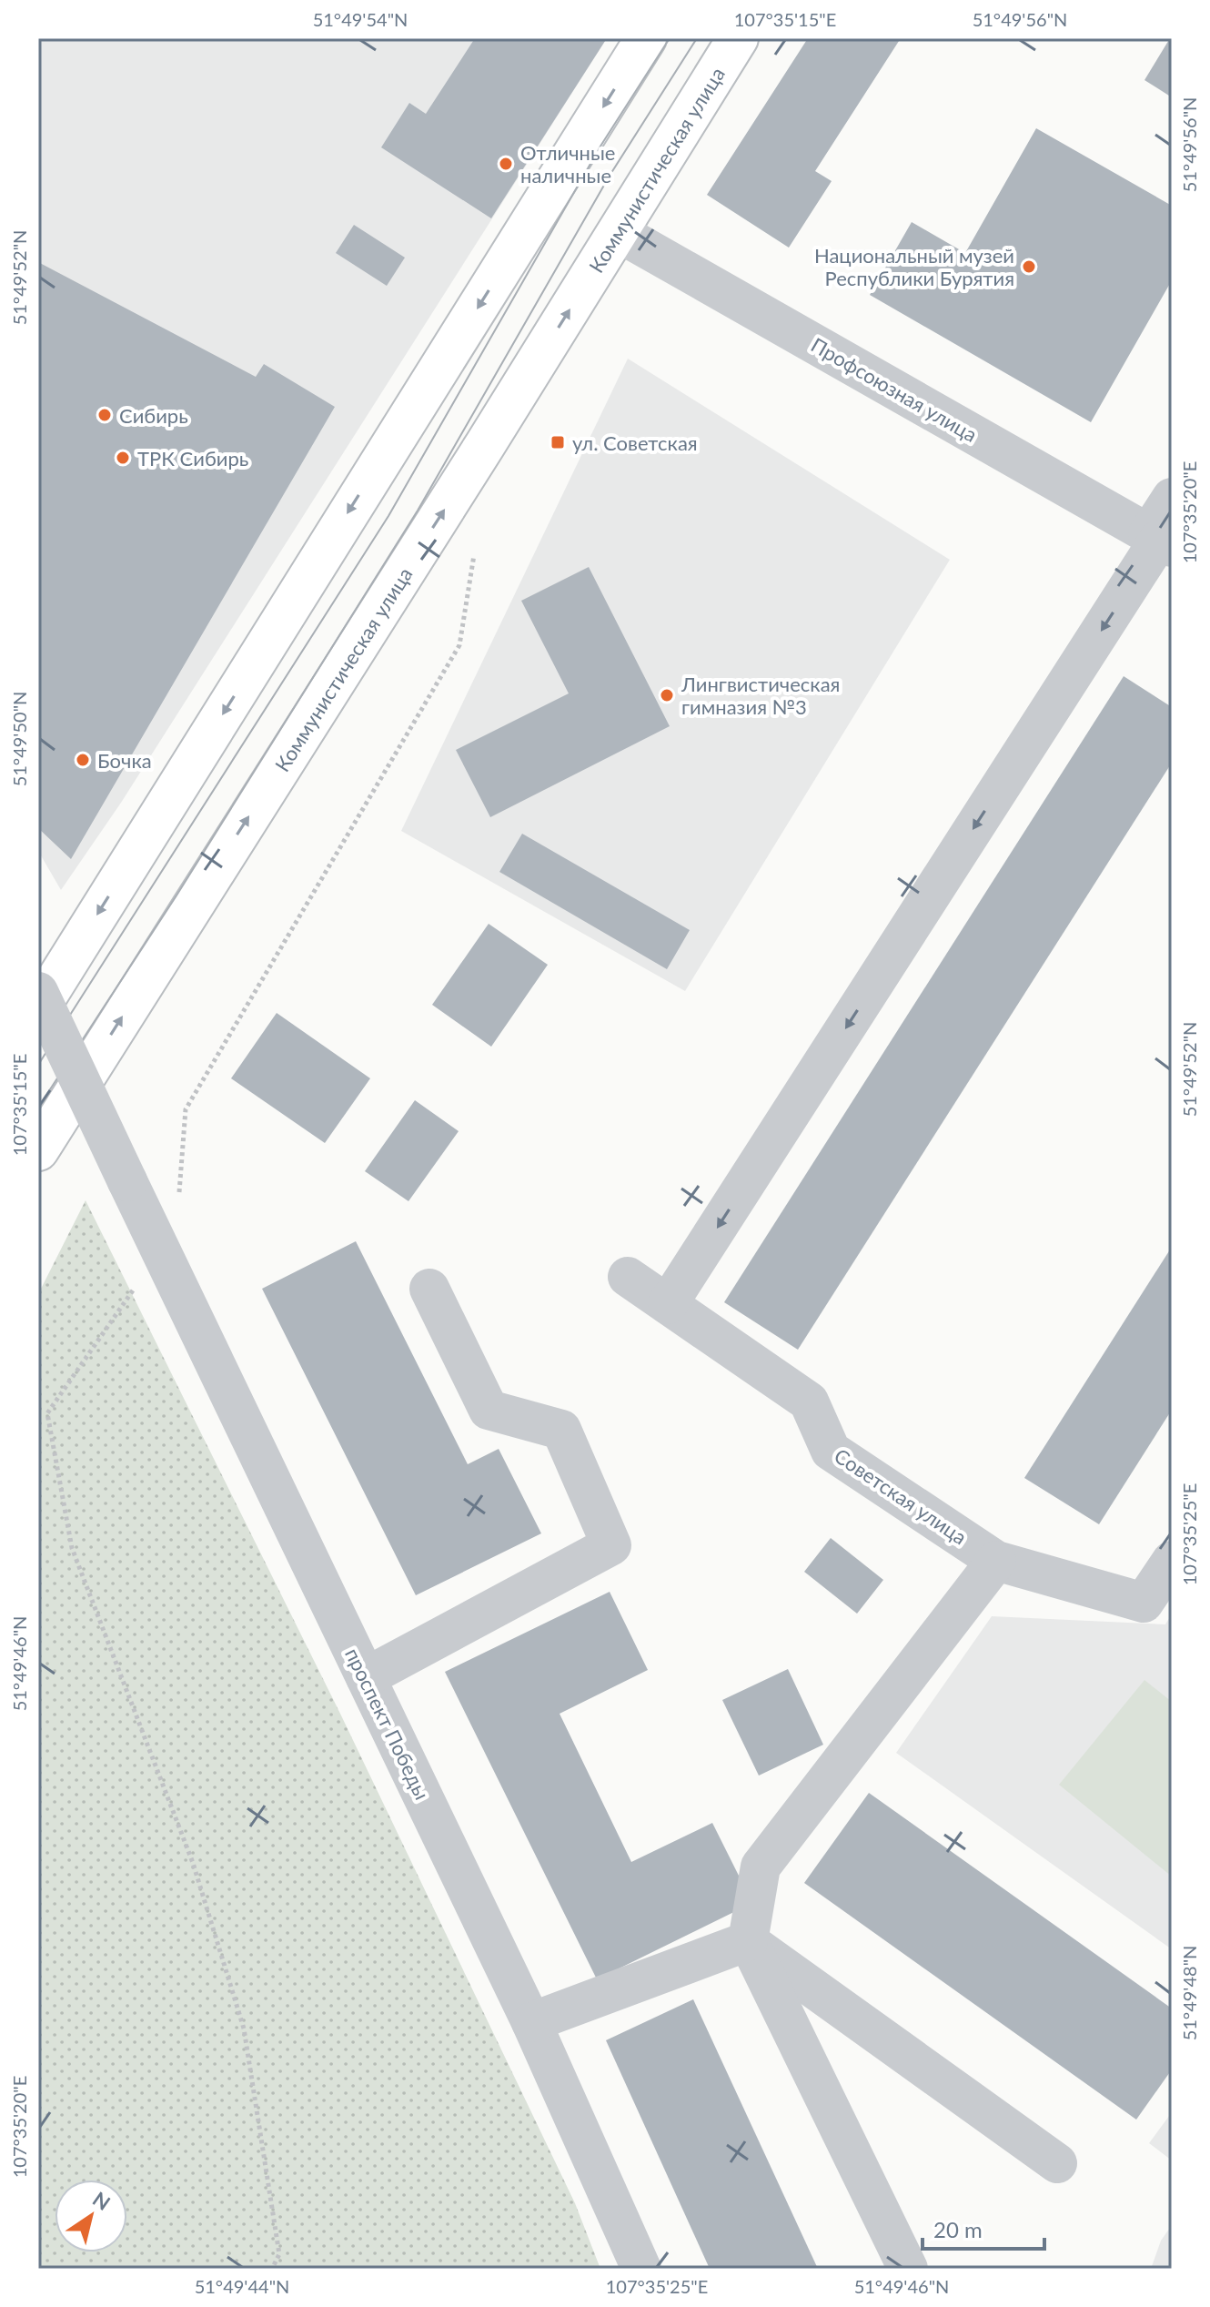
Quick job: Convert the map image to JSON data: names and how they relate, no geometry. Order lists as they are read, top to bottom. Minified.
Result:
{"streets":{"main road":["Коммунистическая улица"],"street":["Профсоюзная улица","Советская улица","проспект Победы"]},"crossings":[["Коммунистическая улица","Профсоюзная улица"]],"places":{"other":["Отличные наличные","Национальный музей Республики Бурятия","Сибирь","ТРК Сибирь","Лингвистическая гимназия №3","Бочка"],"transit":["ул. Советская"]},"scale_bar":"20 m","north":"top right","coordinates":["51°49'54\"N","107°35'15\"E","51°49'56\"N","51°49'52\"N","107°35'20\"E","51°49'50\"N","107°35'25\"E","51°49'46\"N","51°49'48\"N","51°49'44\"N"]}
